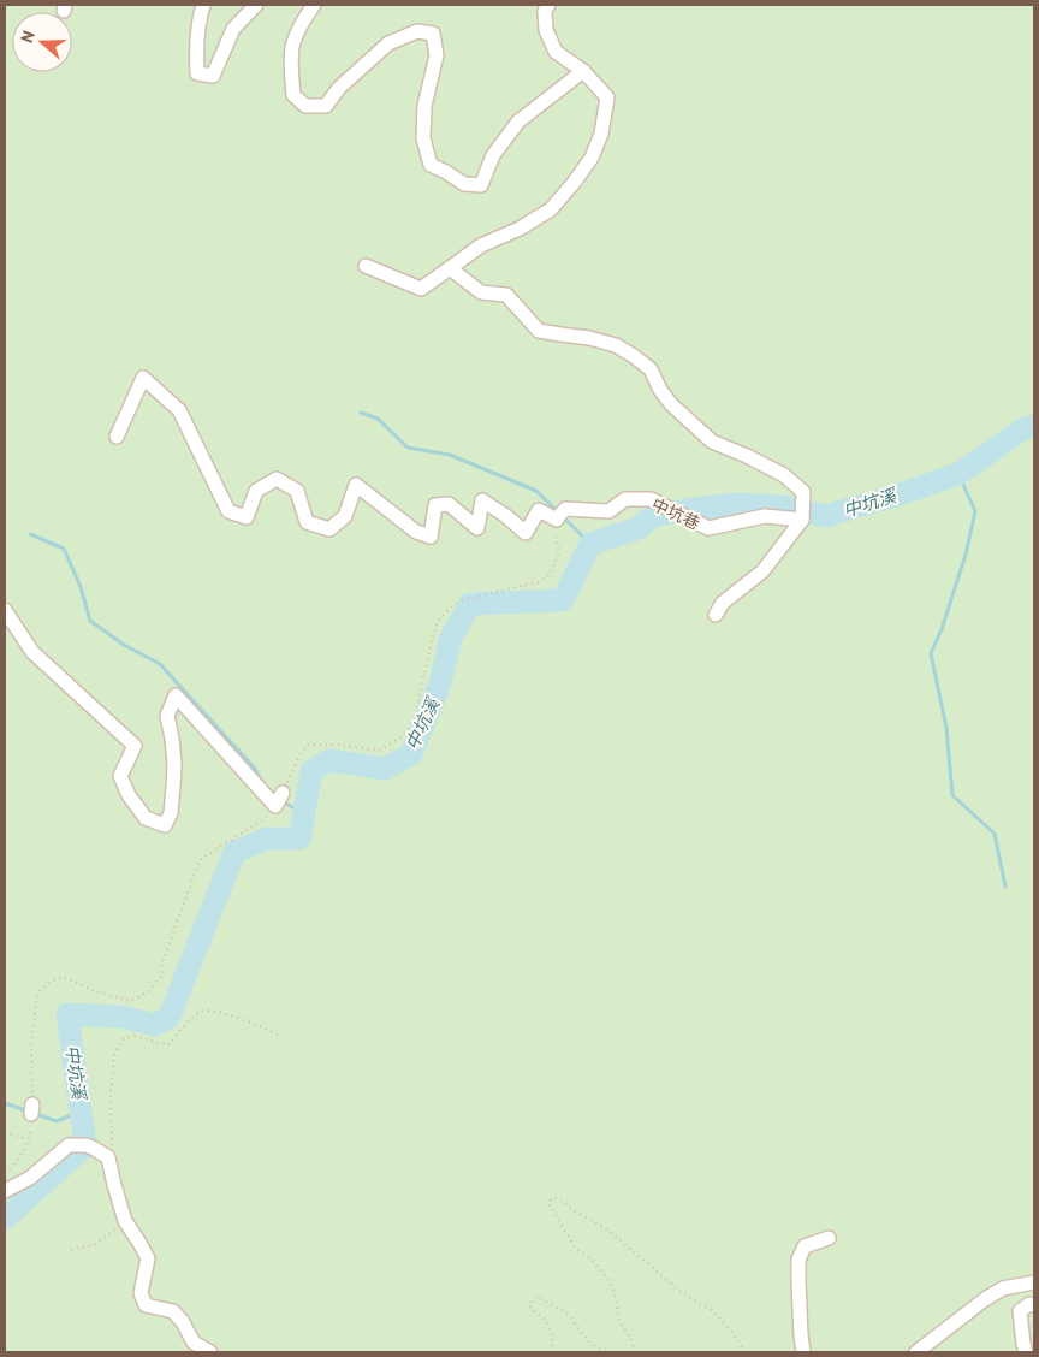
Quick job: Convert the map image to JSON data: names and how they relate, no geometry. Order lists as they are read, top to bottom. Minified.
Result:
{"streets":{"street":["中坑巷"]},"water":["中坑溪"],"north":"left"}
